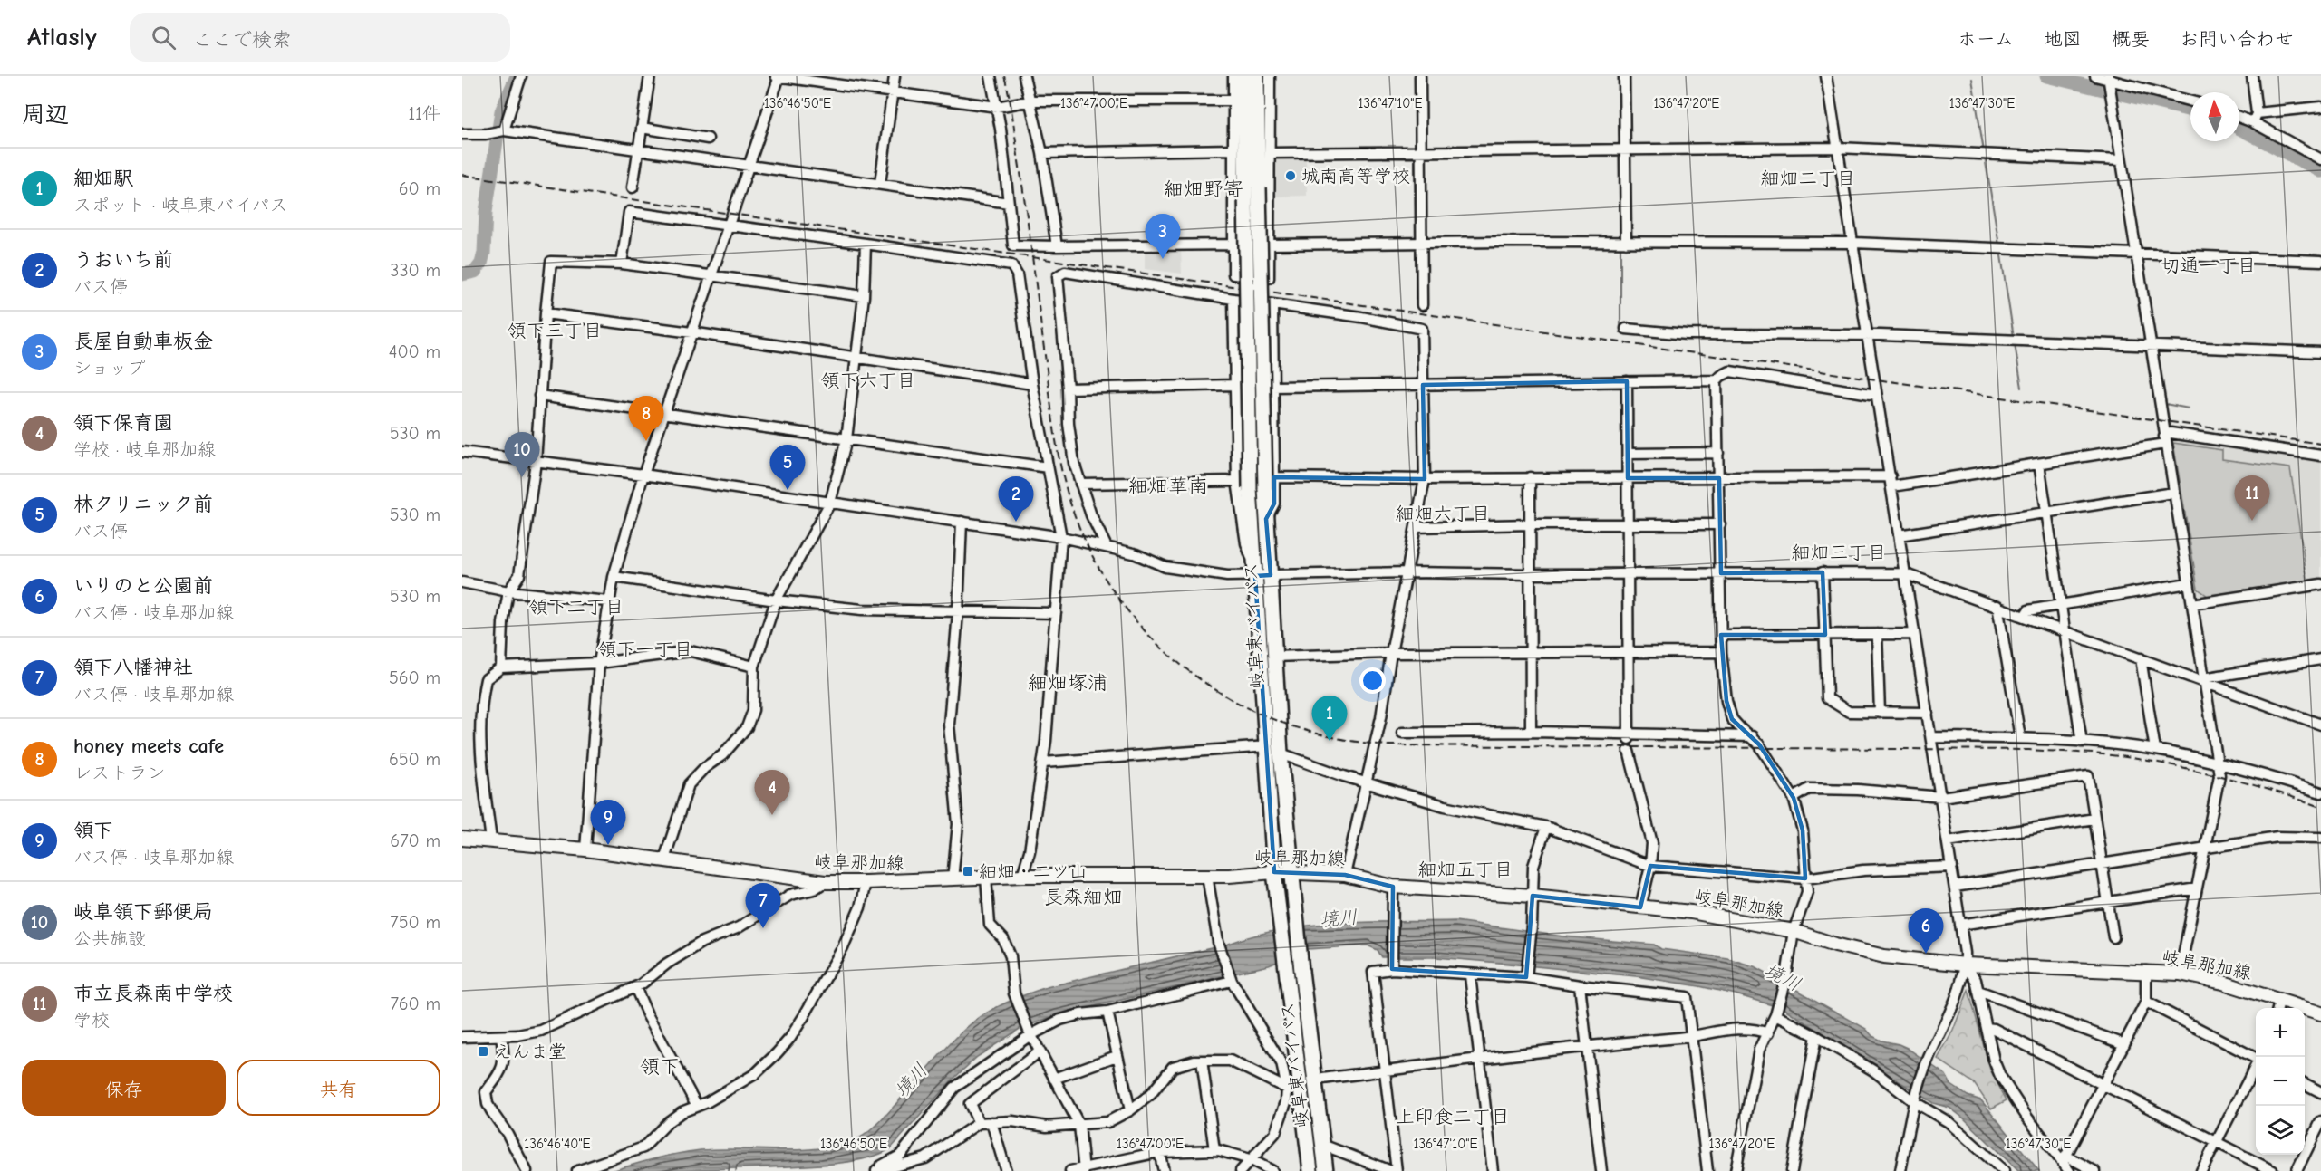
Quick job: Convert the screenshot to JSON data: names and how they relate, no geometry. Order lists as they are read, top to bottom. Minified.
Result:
{"streets":{"highway":["岐阜東バイパス"],"main road":["岐阜那加線"]},"crossings":[["岐阜東バイパス","岐阜那加線"]],"districts":["細畑二丁目","細畑野寄","切通一丁目","領下三丁目","領下六丁目","細畑華南","細畑六丁目","細畑三丁目","領下二丁目","領下一丁目","細畑塚浦","細畑五丁目","長森細畑","領下","上印食二丁目"],"water":["境川"],"places":{"other":["城南高等学校"],"transit":["細畑・二ツ山","えんま堂"]},"north":"top","page":{"header":"Atlasly","search":"ここで検索","nav":["ホーム","地図","概要","お問い合わせ"],"heading":["周辺","11件"],"list":[{"mark":"1","name":"細畑駅","note":"スポット · 岐阜東バイパス","value":"60 m"},{"mark":"2","name":"うおいち前","note":"バス停","value":"330 m"},{"mark":"3","name":"長屋自動車板金","note":"ショップ","value":"400 m"},{"mark":"4","name":"領下保育園","note":"学校 · 岐阜那加線","value":"530 m"},{"mark":"5","name":"林クリニック前","note":"バス停","value":"530 m"},{"mark":"6","name":"いりのと公園前","note":"バス停 · 岐阜那加線","value":"530 m"},{"mark":"7","name":"領下八幡神社","note":"バス停 · 岐阜那加線","value":"560 m"},{"mark":"8","name":"honey meets cafe","note":"レストラン","value":"650 m"},{"mark":"9","name":"領下","note":"バス停 · 岐阜那加線","value":"670 m"},{"mark":"10","name":"岐阜領下郵便局","note":"公共施設","value":"750 m"},{"mark":"11","name":"市立長森南中学校","note":"学校","value":"760 m"}],"pins":["3","8","10","5","11","2","1","4","9","7","6"],"map_buttons":["+","−"],"buttons":["保存","共有"]},"coordinates":["136°46'50\"E","136°47'00\"E","136°47'10\"E","136°47'20\"E","136°47'30\"E","136°46'40\"E"]}
